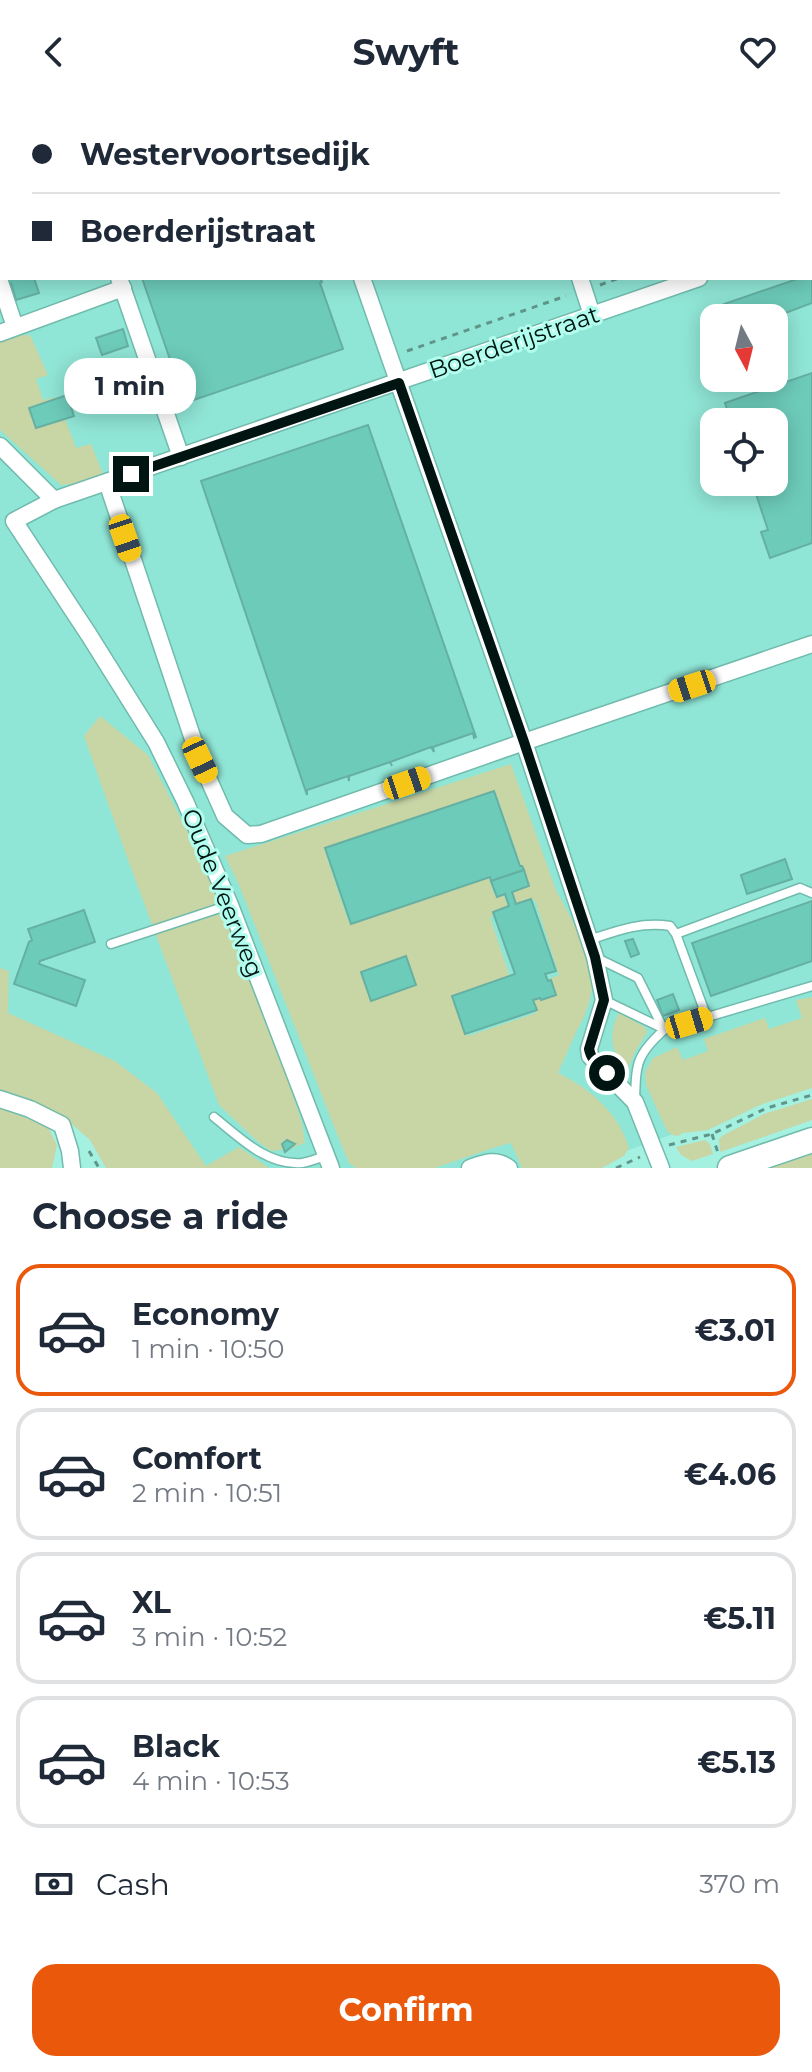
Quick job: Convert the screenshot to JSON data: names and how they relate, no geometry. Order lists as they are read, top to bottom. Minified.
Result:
{"streets":{"street":["Boerderijstraat","Oude Veerweg"]},"crossings":[["Boerderijstraat","Oude Veerweg"]],"north":"bottom","page":{"header":"Swyft","banner":["Westervoortsedijk","Boerderijstraat"],"bubble":"1 min","heading":"Choose a ride","list":[{"name":"Economy","note":"1 min · 10:50","value":"€3.01"},{"name":"Comfort","note":"2 min · 10:51","value":"€4.06"},{"name":"XL","note":"3 min · 10:52","value":"€5.11"},{"name":"Black","note":"4 min · 10:53","value":"€5.13"}],"pay":["Cash","370 m"],"buttons":"Confirm"}}
